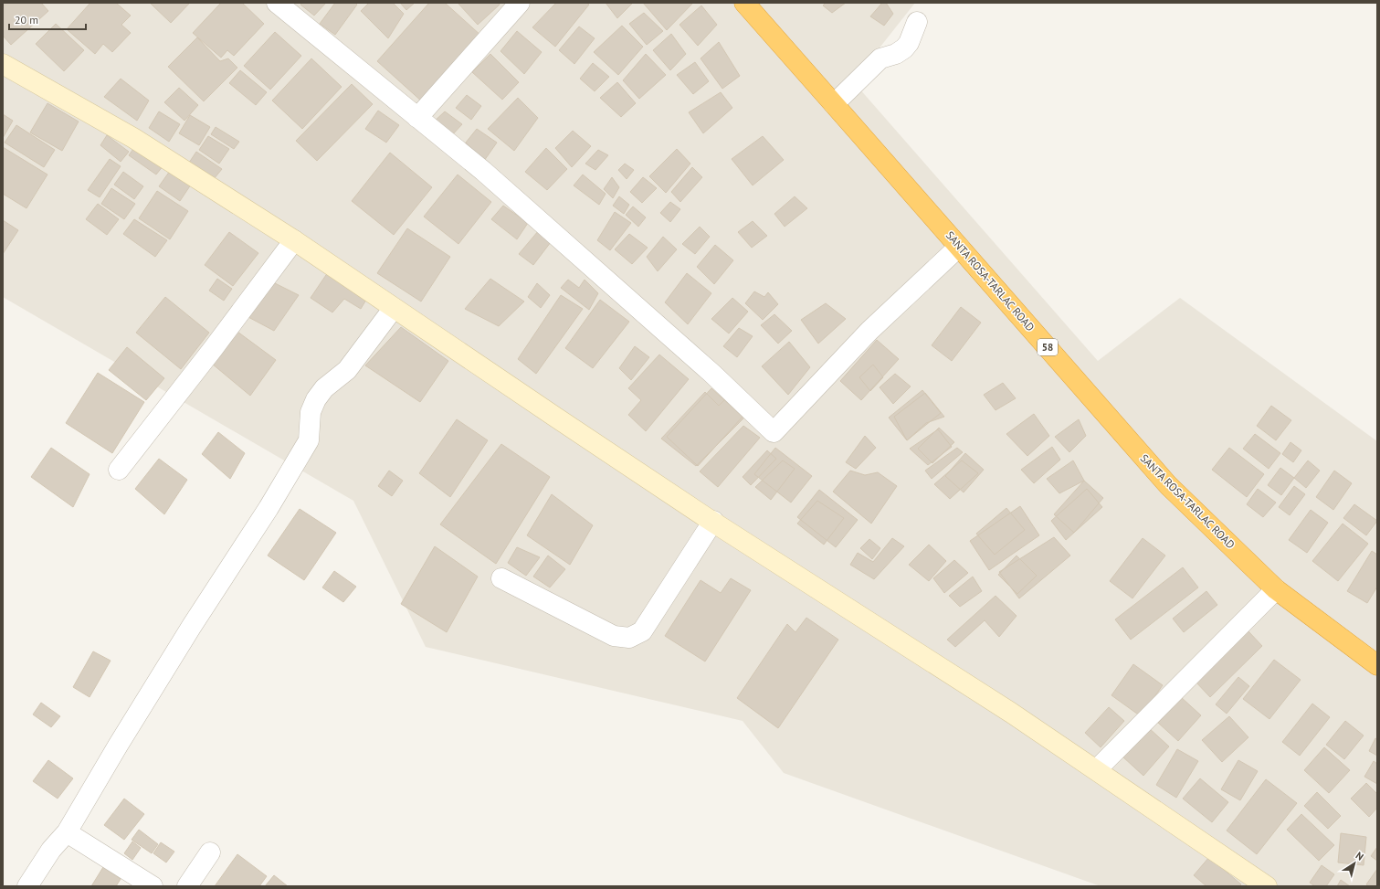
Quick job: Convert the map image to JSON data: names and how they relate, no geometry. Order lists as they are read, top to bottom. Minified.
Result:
{"streets":{"highway":["SANTA ROSA-TARLAC ROAD","58"]},"scale_bar":"20 m","north":"top right"}
